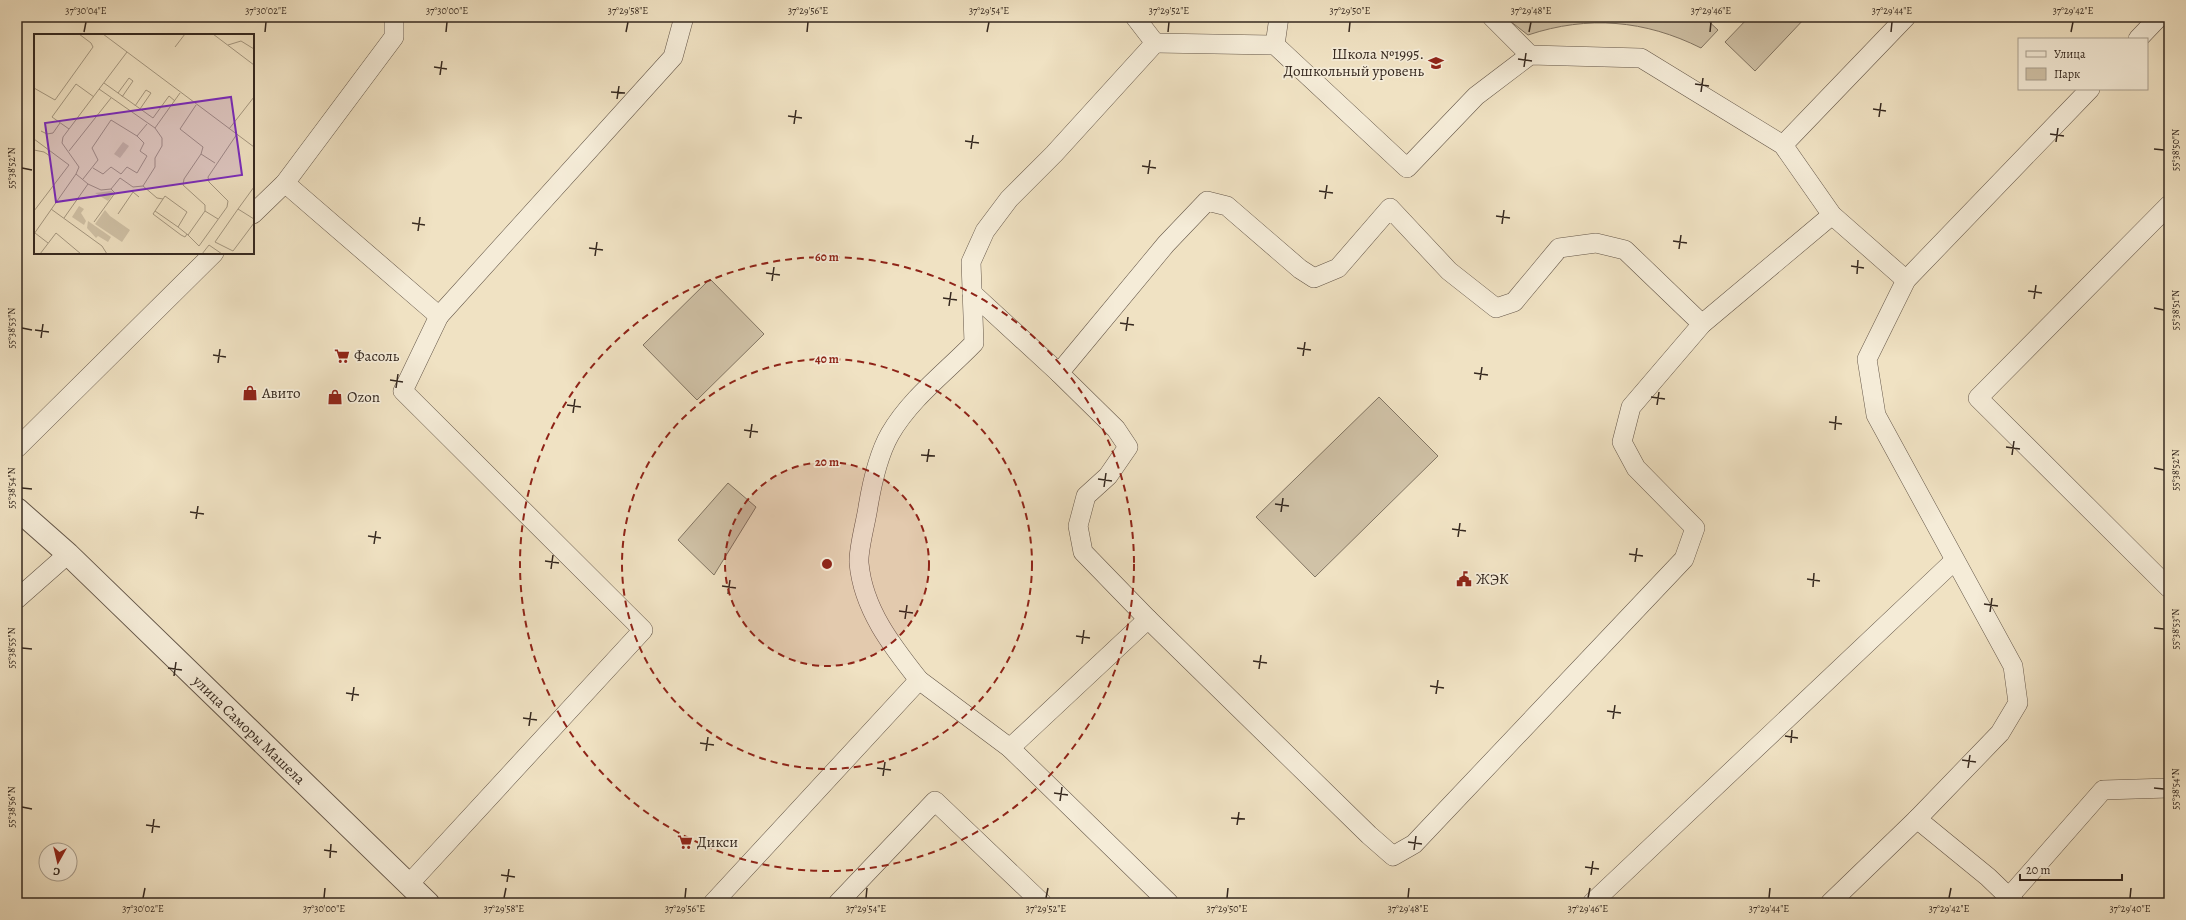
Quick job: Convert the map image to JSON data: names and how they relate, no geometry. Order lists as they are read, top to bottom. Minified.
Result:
{"streets":{"street":["улица Саморы Машела"]},"places":{"school or university":["Школа №1995. Дошкольный уровень"],"supermarket":["Фасоль","Дикси"],"shop":["Авито","Ozon"],"public building":["ЖЭК"]},"legend":["Улица","Парк"],"scale_bar":"20 m","north":"bottom","coordinates":["37°30'04\"E","37°30'02\"E","37°30'00\"E","37°29'58\"E","37°29'56\"E","37°29'54\"E","37°29'52\"E","37°29'50\"E","37°29'48\"E","37°29'46\"E","37°29'44\"E","37°29'42\"E","55°38'50\"N","55°38'52\"N","55°38'51\"N","55°38'53\"N","55°38'54\"N","55°38'55\"N","55°38'56\"N","37°29'40\"E"],"rings":["60 m","40 m","20 m"]}
